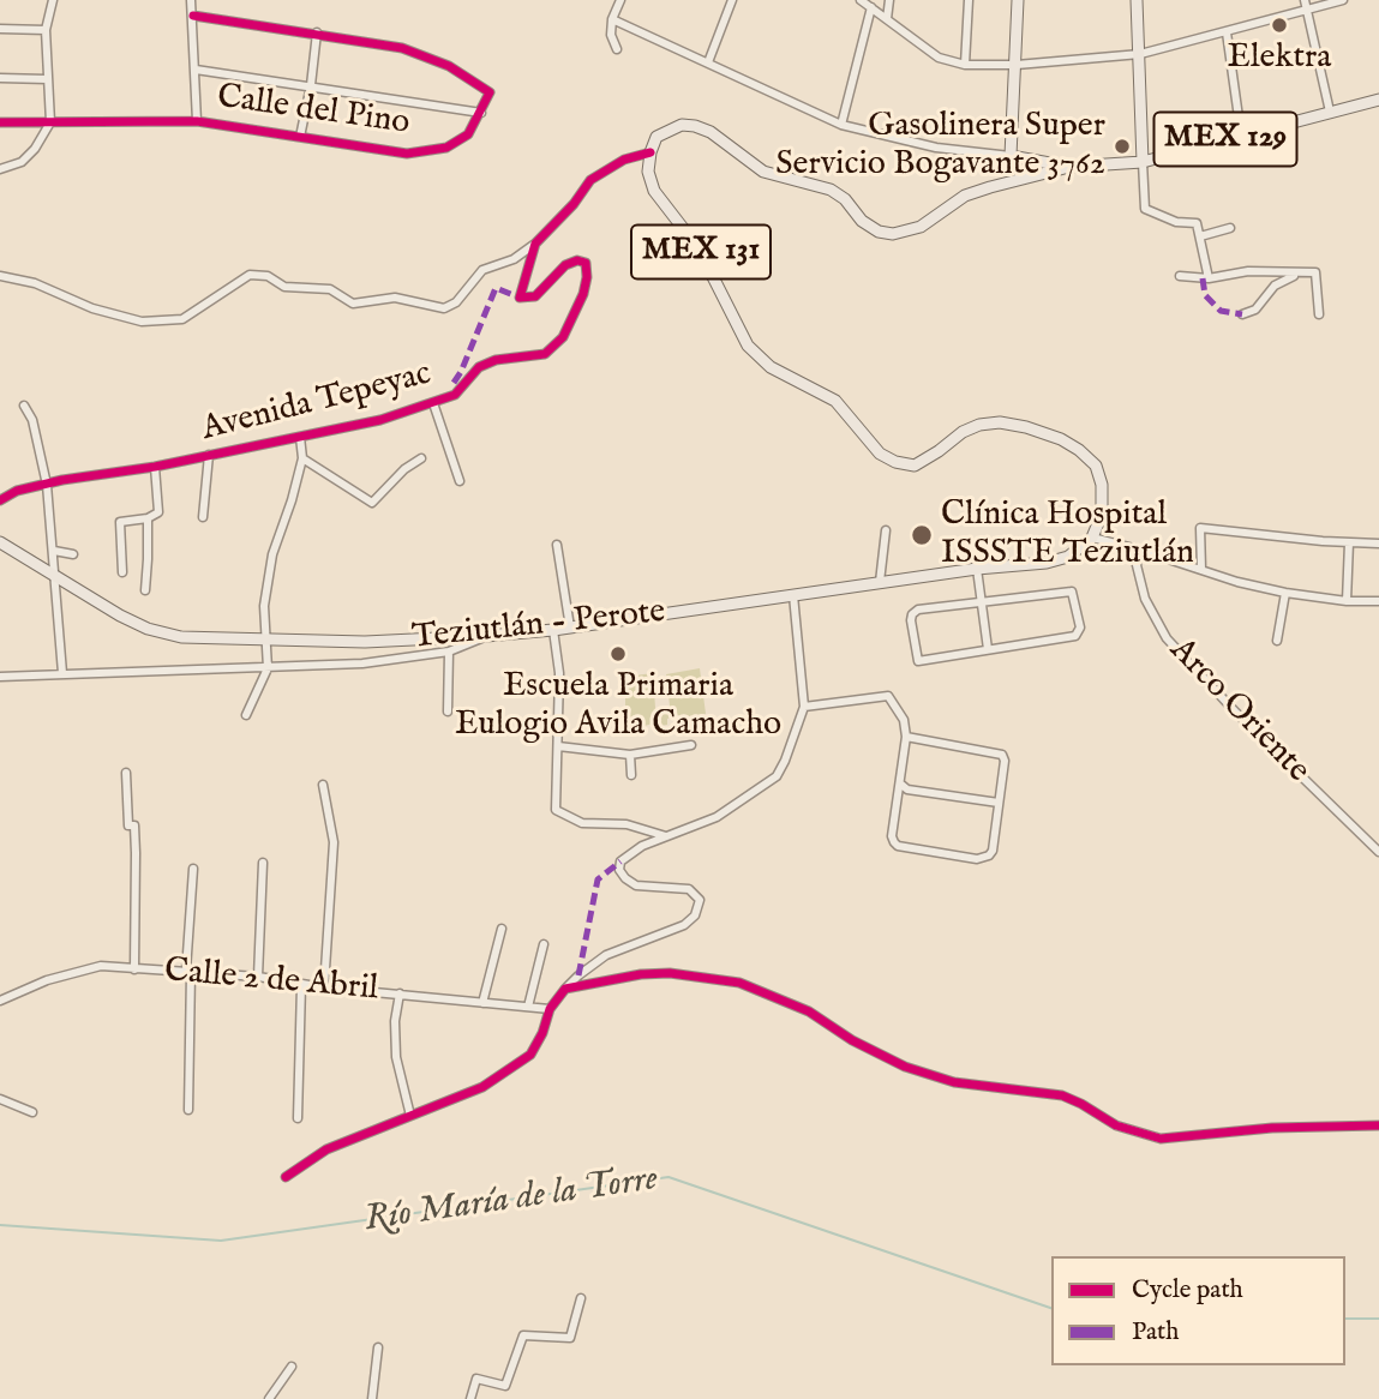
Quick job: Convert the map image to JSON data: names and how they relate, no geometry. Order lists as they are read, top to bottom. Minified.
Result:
{"streets":{"main road":["MEX 129","MEX 131","Teziutlán - Perote"],"street":["Calle del Pino","Avenida Tepeyac","Arco Oriente","Calle 2 de Abril"]},"crossings":[["MEX 129","MEX 131"],["MEX 131","Avenida Tepeyac"],["MEX 131","Teziutlán - Perote"]],"water":["Río María de la Torre"],"places":["Elektra","Gasolinera Super Servicio Bogavante 3762","Clínica Hospital ISSSTE Teziutlán","Escuela Primaria Eulogio Avila Camacho"],"legend":["Cycle path","Path"]}
